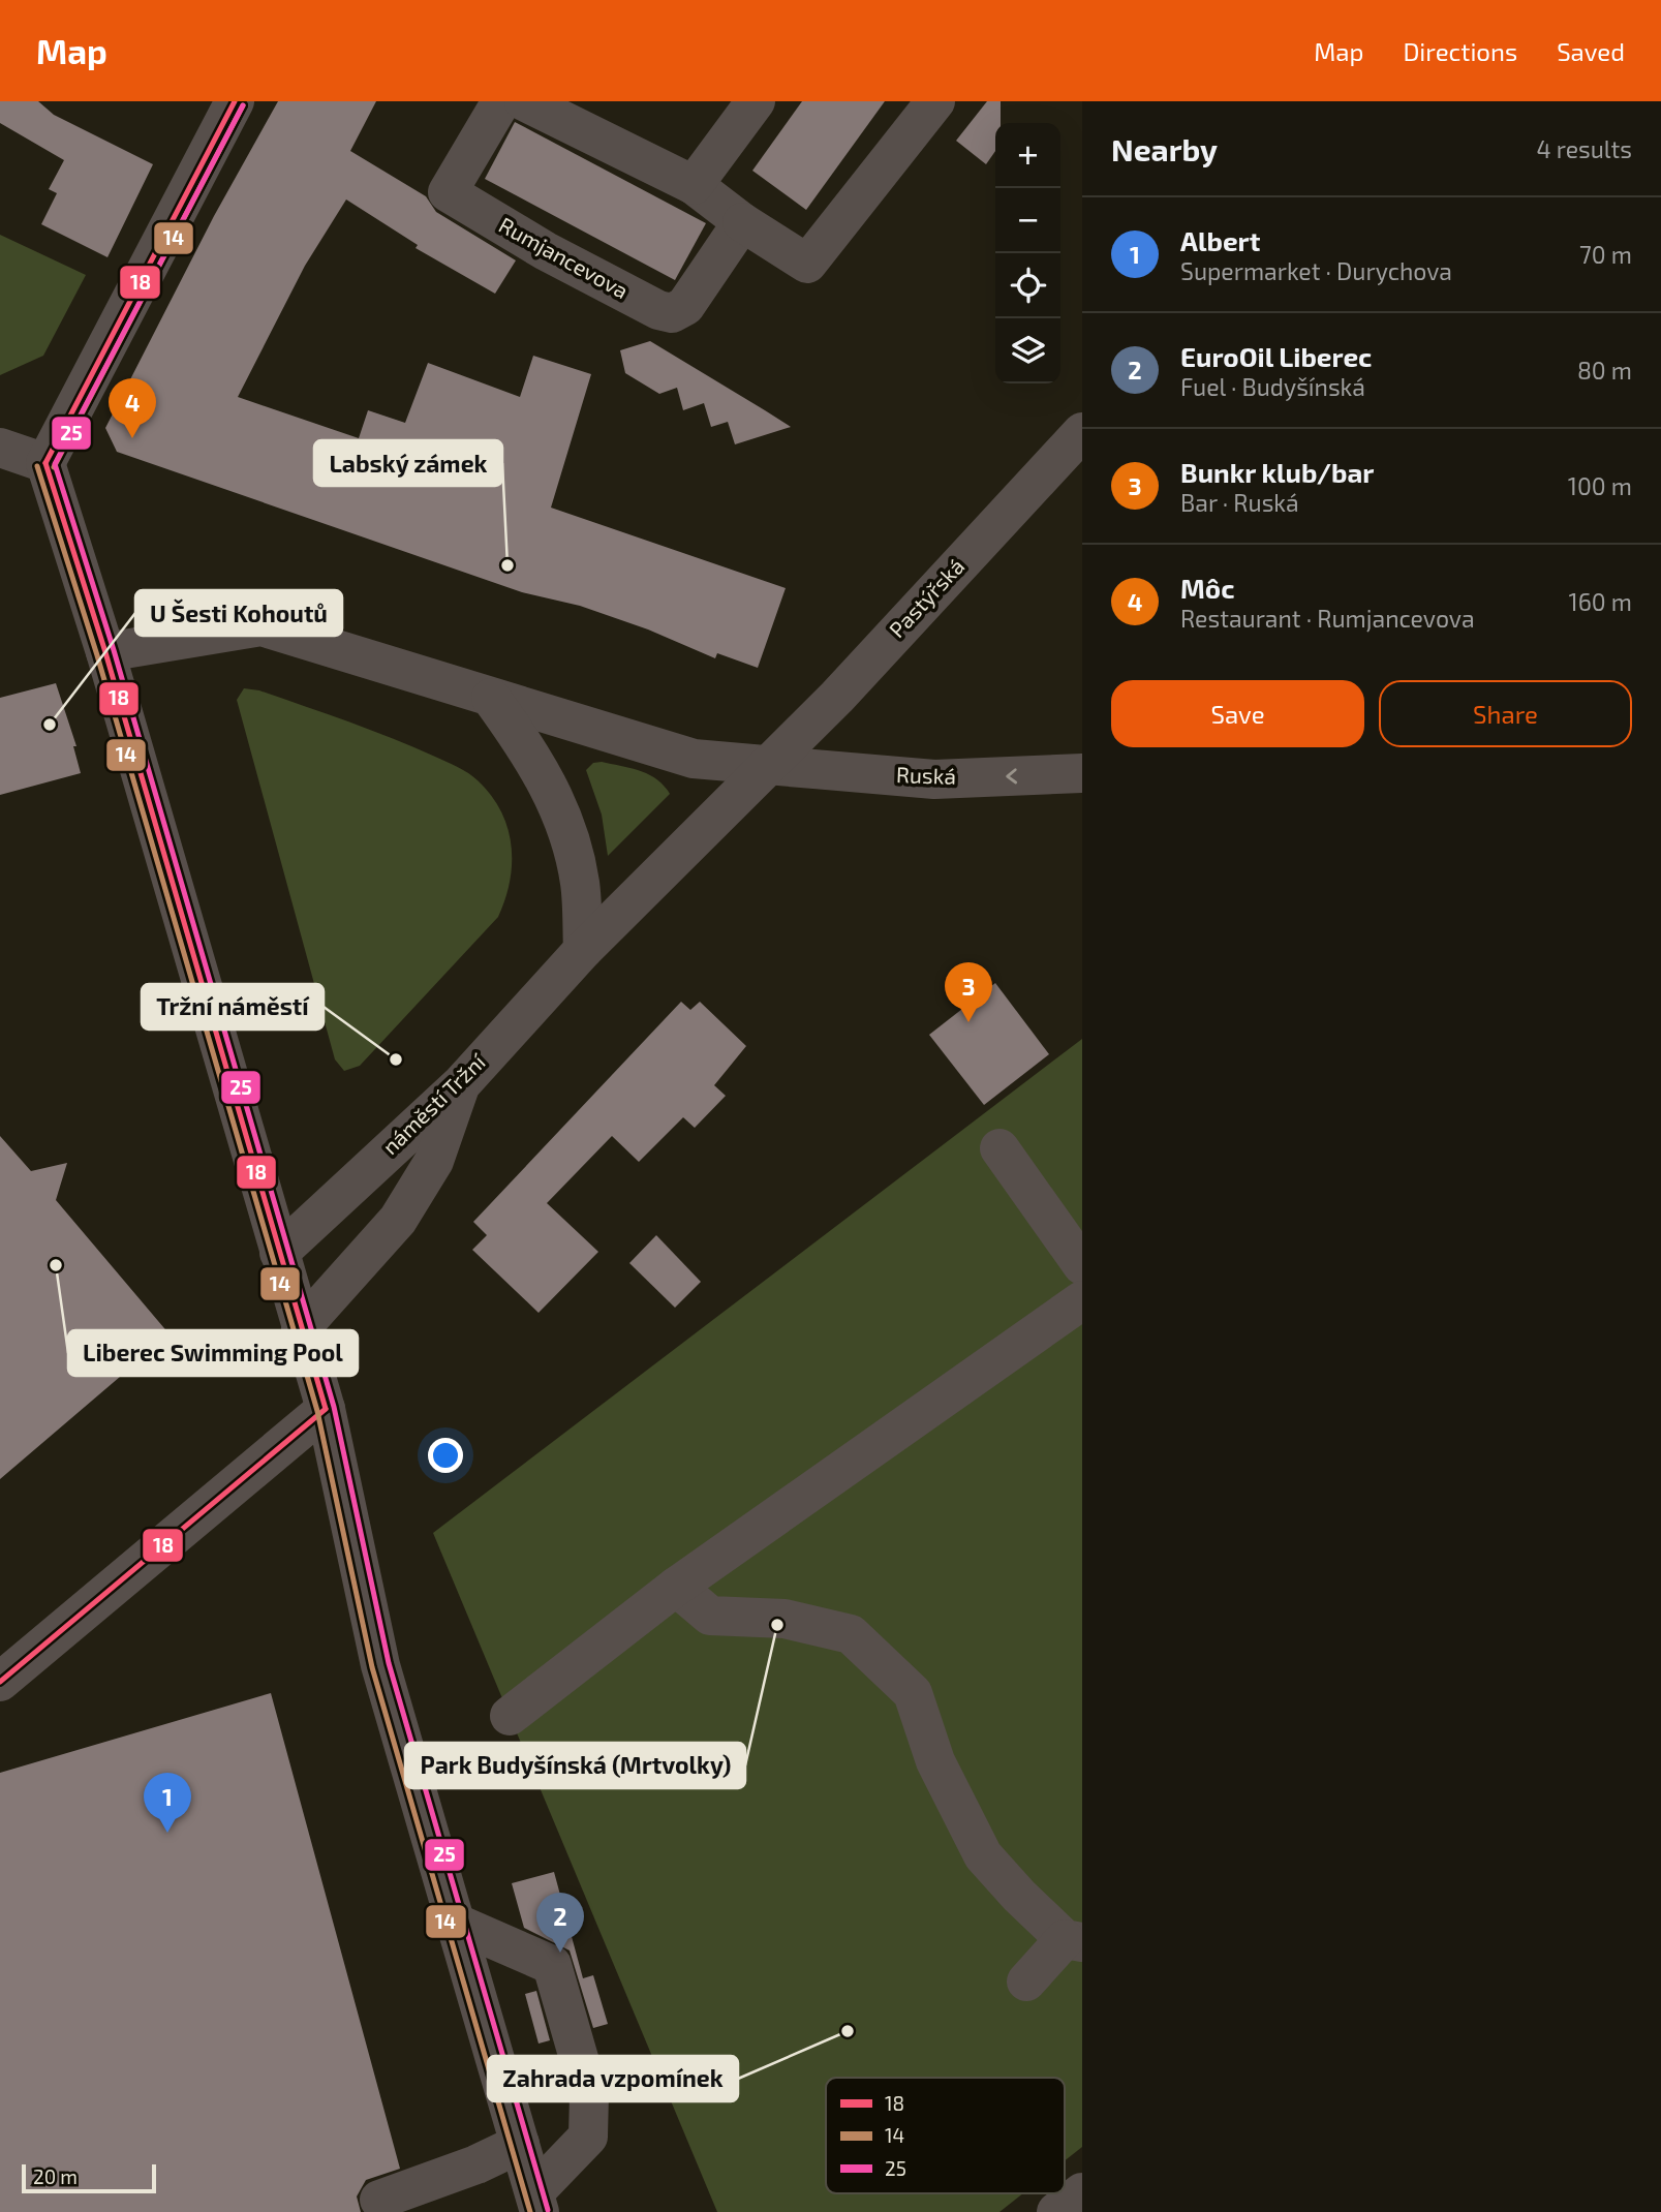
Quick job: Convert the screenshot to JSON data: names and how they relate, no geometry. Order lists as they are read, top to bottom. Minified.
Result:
{"streets":{"street":["Rumjancevova","Pastýřská","Ruská","náměstí Tržní"]},"crossings":[["Pastýřská","Ruská"],["Pastýřská","náměstí Tržní"],["Ruská","náměstí Tržní"]],"places":["Labský zámek","U Šesti Kohoutů","Tržní náměstí","Liberec Swimming Pool","Park Budyšínská (Mrtvolky)","Zahrada vzpomínek"],"lines":["transit line 18","transit line 14","transit line 25"],"legend":["18","14","25"],"scale_bar":"20 m","page":{"header":"Map","nav":["Map","Directions","Saved"],"heading":["Nearby","4 results"],"map_buttons":["+","−"],"list":[{"mark":"1","name":"Albert","note":"Supermarket · Durychova","value":"70 m"},{"mark":"2","name":"EuroOil Liberec","note":"Fuel · Budyšínská","value":"80 m"},{"mark":"3","name":"Bunkr klub/bar","note":"Bar · Ruská","value":"100 m"},{"mark":"4","name":"Môc","note":"Restaurant · Rumjancevova","value":"160 m"}],"pins":["4","3","1","2"],"buttons":["Save","Share"],"scale":"20 m"}}
